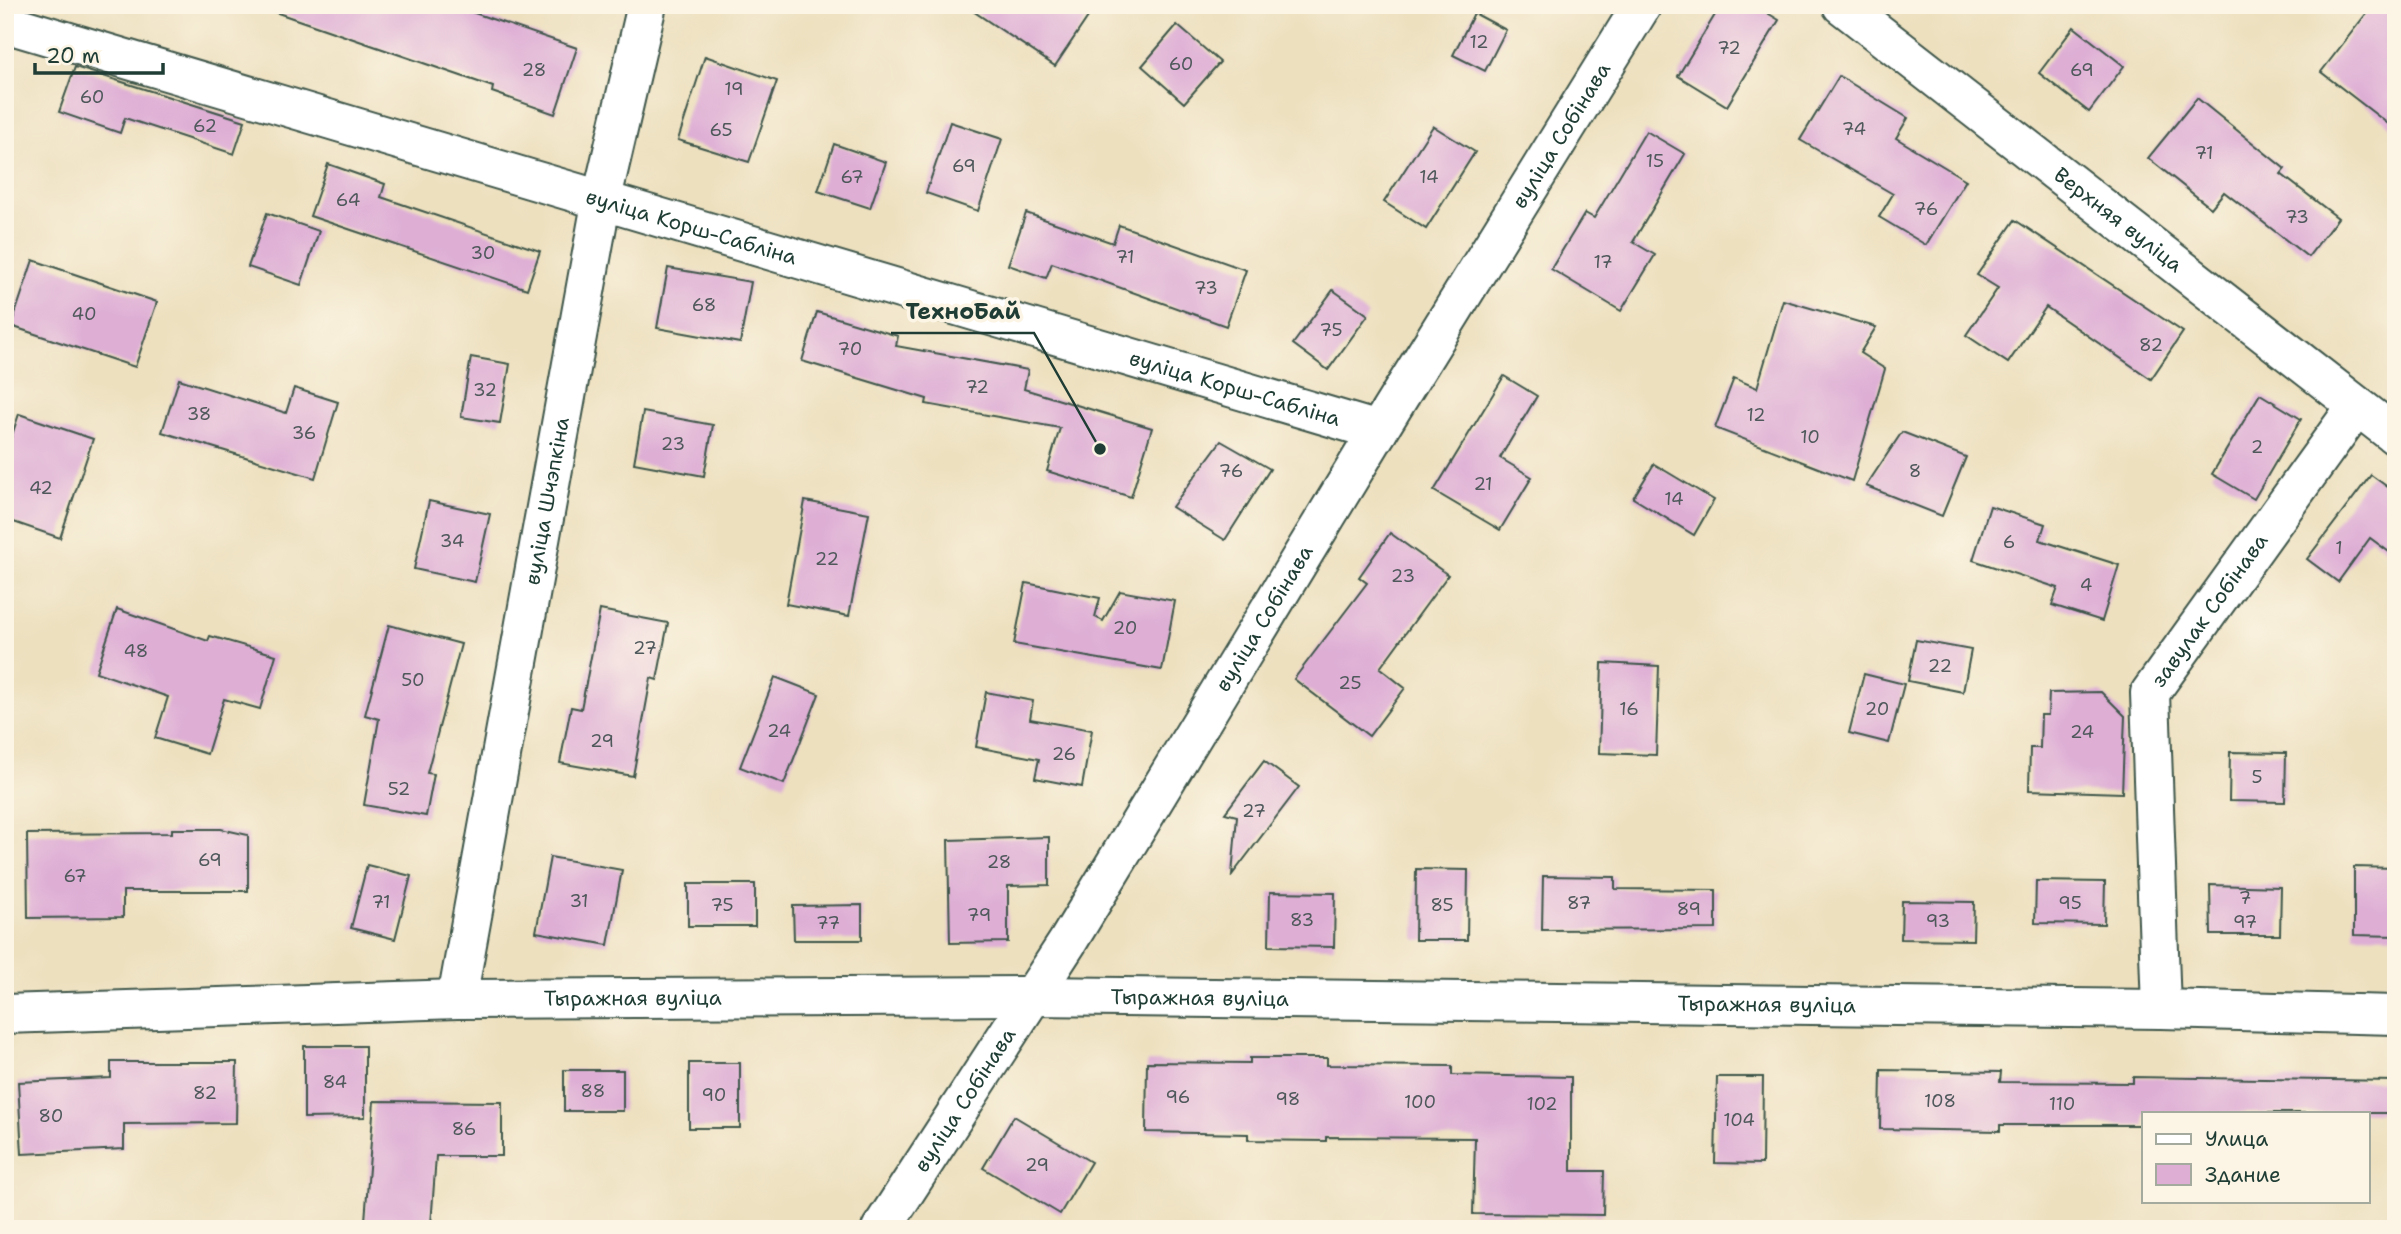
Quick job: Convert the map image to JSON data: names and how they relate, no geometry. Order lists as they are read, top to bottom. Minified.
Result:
{"streets":{"street":["вуліца Собінава","Верхняя вуліца","вуліца Корш-Сабліна","вуліца Шчэпкіна","завулак Собінава","Тыражная вуліца"]},"crossings":[["вуліца Собінава","вуліца Корш-Сабліна"],["вуліца Собінава","Тыражная вуліца"],["Верхняя вуліца","завулак Собінава"],["вуліца Корш-Сабліна","вуліца Шчэпкіна"],["вуліца Шчэпкіна","Тыражная вуліца"],["завулак Собінава","Тыражная вуліца"]],"places":["ТехноБай"],"house_numbers":["12","72","60","28","69","19","60","62","74","65","71","15","69","67","14","64","76","73","30","71","17","73","68","40","75","82","70","72","32","38","12","36","10","23","2","76","8","21","42","14","34","6","1","22","23","4","20","27","48","22","50","25","16","20","24","24","29","26","5","52","27","69","28","67","7","31","71","87","95","75","85","89","79","83","93","97","77","84","88","82","90","96","98","108","100","102","110","80","104","86","29"],"legend":["Улица","Здание"],"scale_bar":"20 m"}
